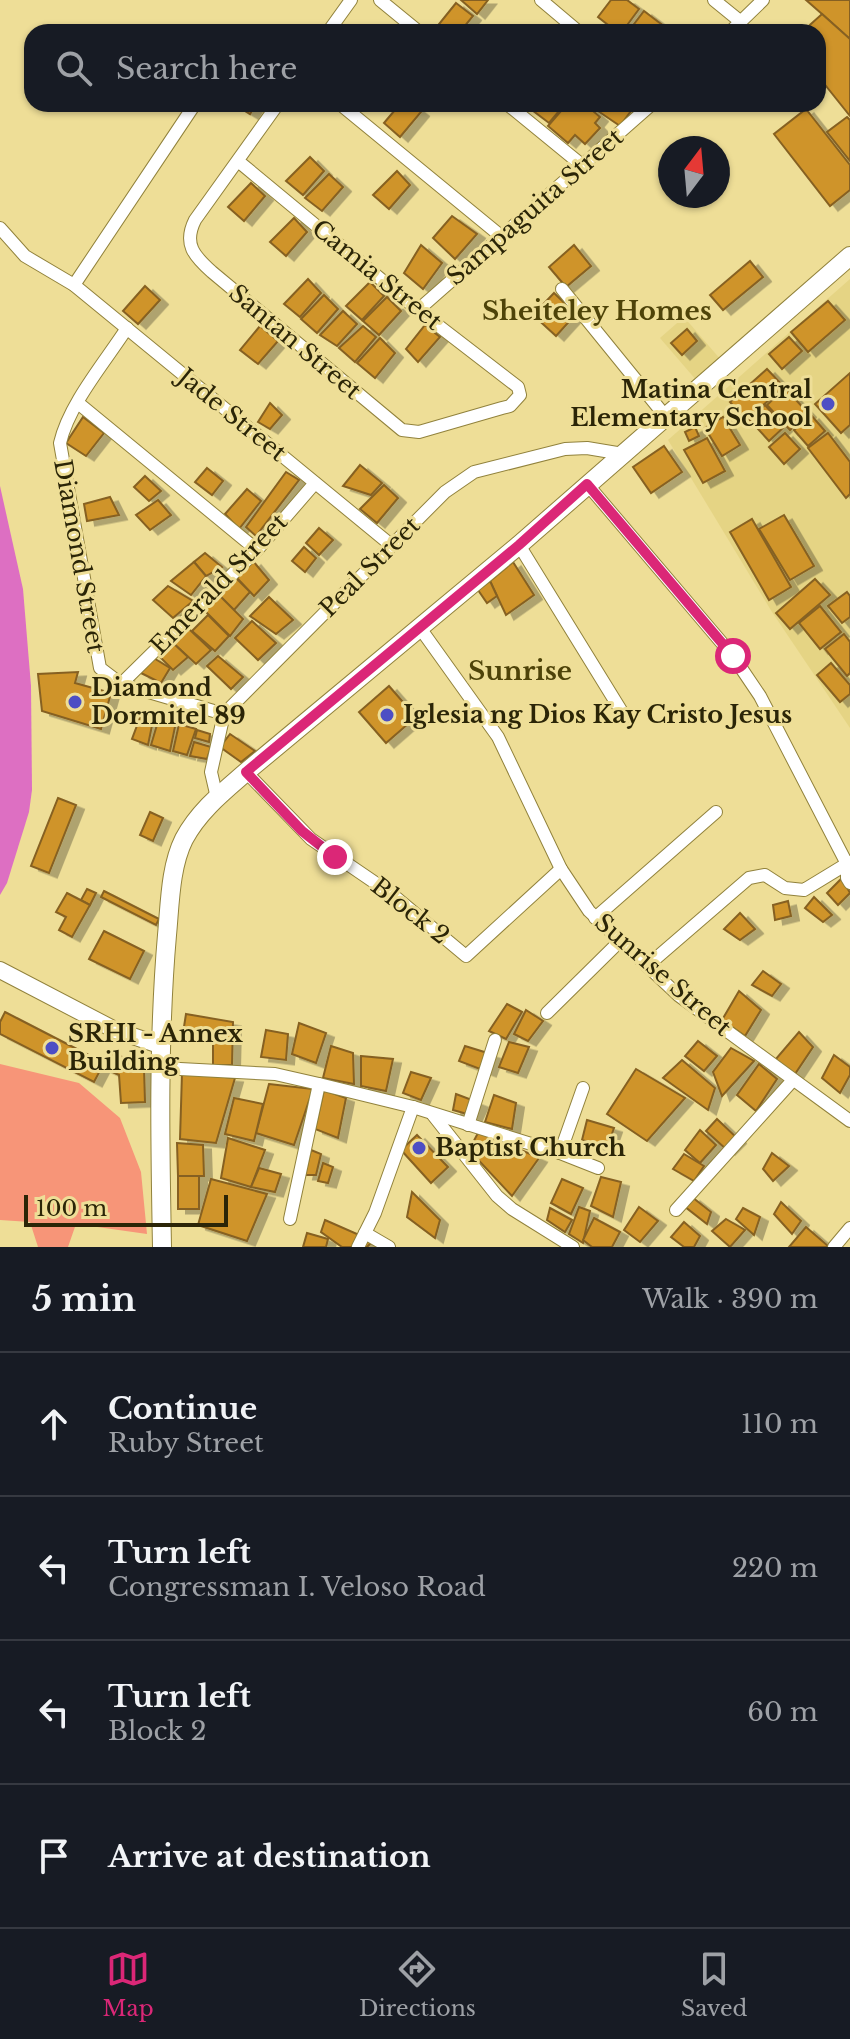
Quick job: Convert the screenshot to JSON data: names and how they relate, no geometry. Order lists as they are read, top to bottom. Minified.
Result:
{"streets":{"street":["Sampaguita Street","Camia Street","Santan Street","Jade Street","Diamond Street","Peal Street","Emerald Street","Block 2","Sunrise Street"]},"crossings":[["Sampaguita Street","Camia Street"],["Camia Street","Santan Street"],["Jade Street","Diamond Street"],["Jade Street","Peal Street"],["Jade Street","Emerald Street"],["Diamond Street","Peal Street"],["Diamond Street","Emerald Street"],["Block 2","Sunrise Street"]],"districts":["Sheiteley Homes","Sunrise"],"places":["Matina Central Elementary School","Diamond Dormitel 89","Iglesia ng Dios Kay Cristo Jesus","SRHI - Annex Building","Baptist Church"],"scale_bar":"100 m","north":"top","page":{"search":"Search here","scale":"100 m","heading":["5 min","Walk · 390 m"],"list":[["Continue","Ruby Street","110 m"],["Turn left","Congressman I. Veloso Road","220 m"],["Turn left","Block 2","60 m"],"Arrive at destination"],"nav":["Map","Directions","Saved"]}}
